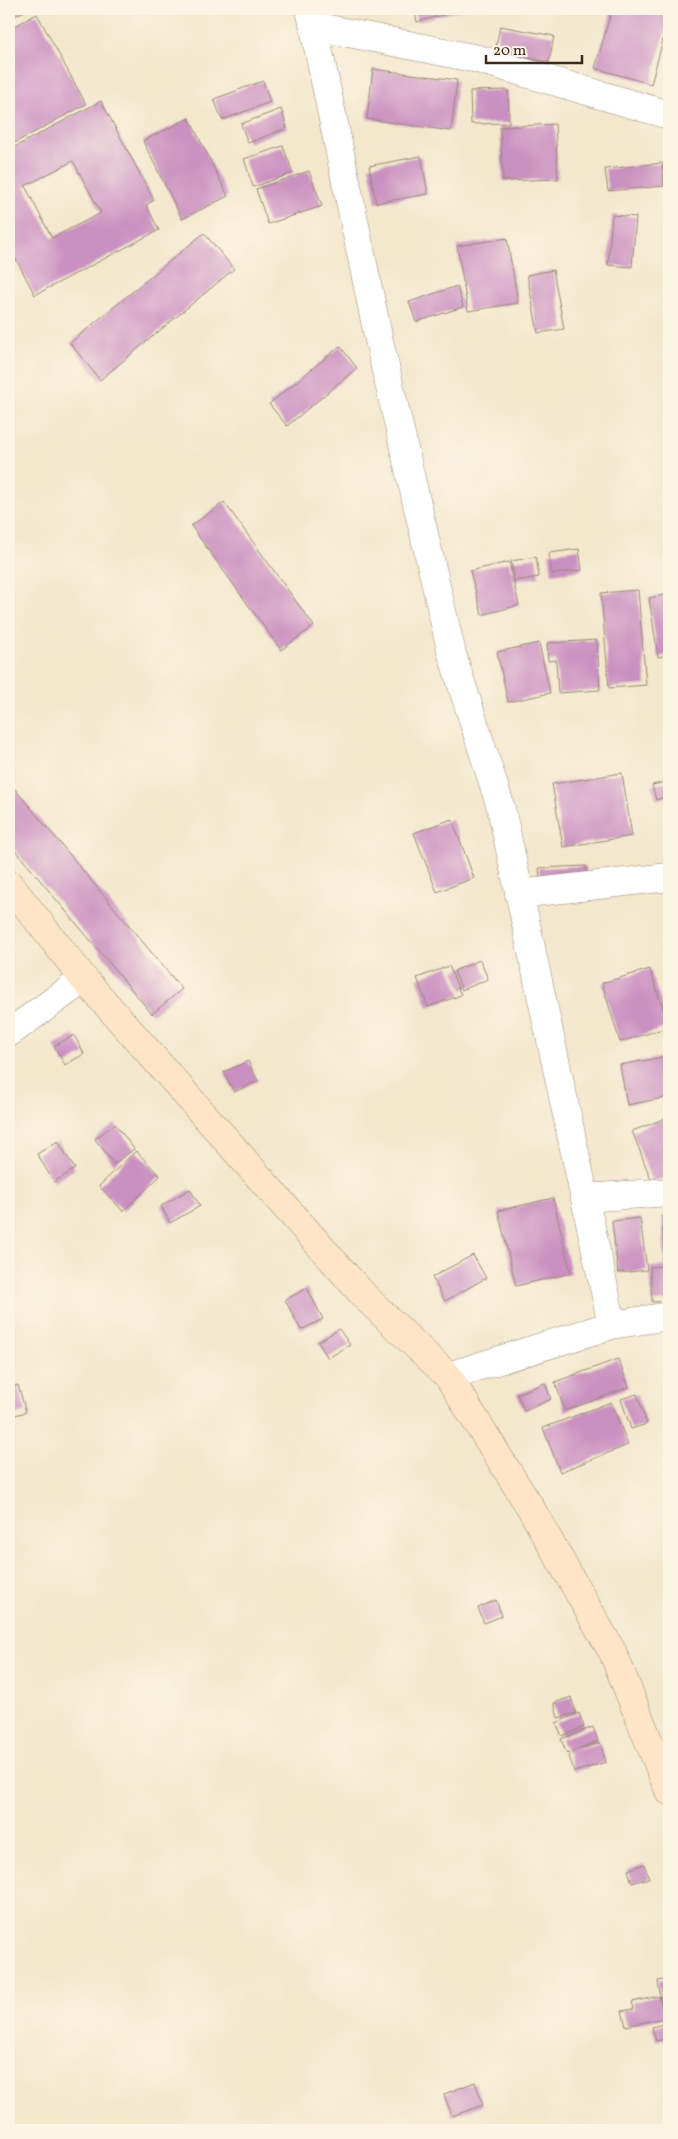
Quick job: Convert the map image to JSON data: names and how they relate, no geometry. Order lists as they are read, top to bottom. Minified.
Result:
{"scale_bar":"20 m"}
